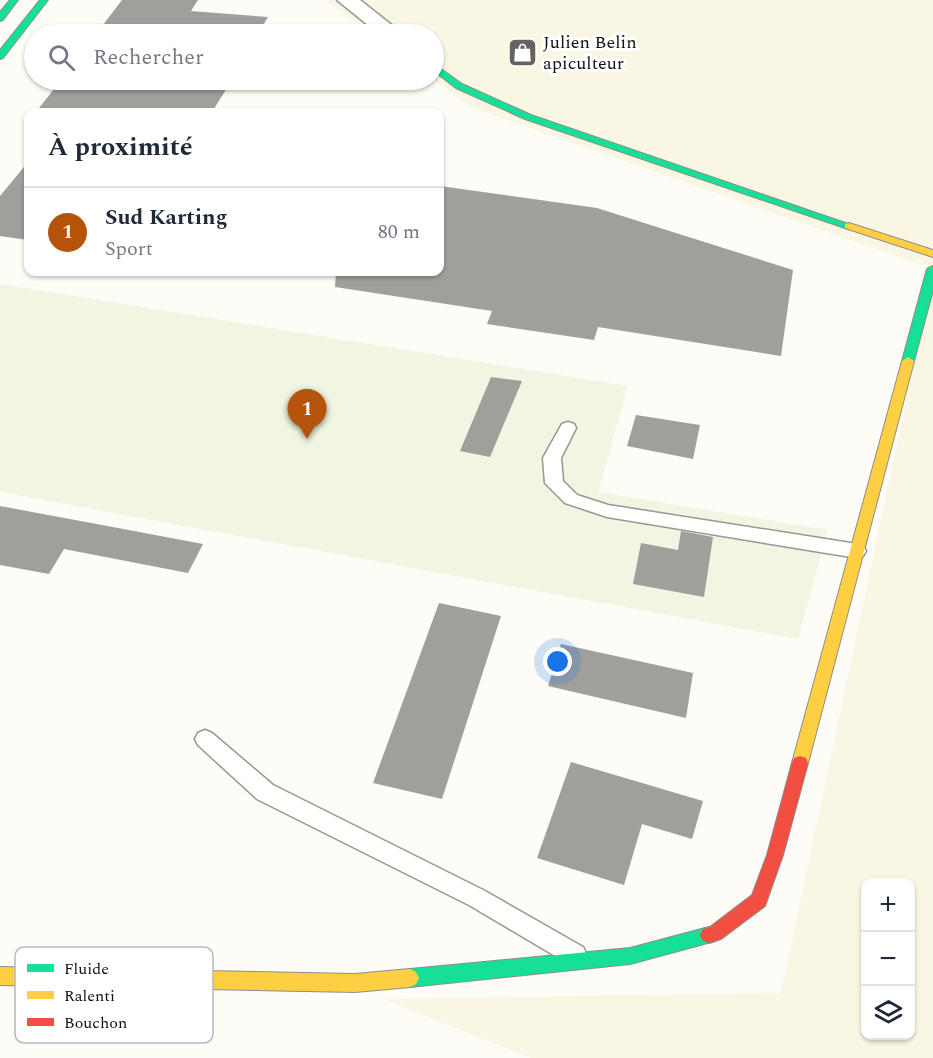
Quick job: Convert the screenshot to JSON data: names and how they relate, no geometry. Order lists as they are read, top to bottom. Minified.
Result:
{"places":{"shop":["Julien Belin apiculteur"]},"legend":["Fluide","Ralenti","Bouchon"],"page":{"search":"Rechercher","heading":"À proximité","list":[{"mark":"1","name":"Sud Karting","note":"Sport","value":"80 m"}],"pins":"1","map_buttons":["+","−"]}}
